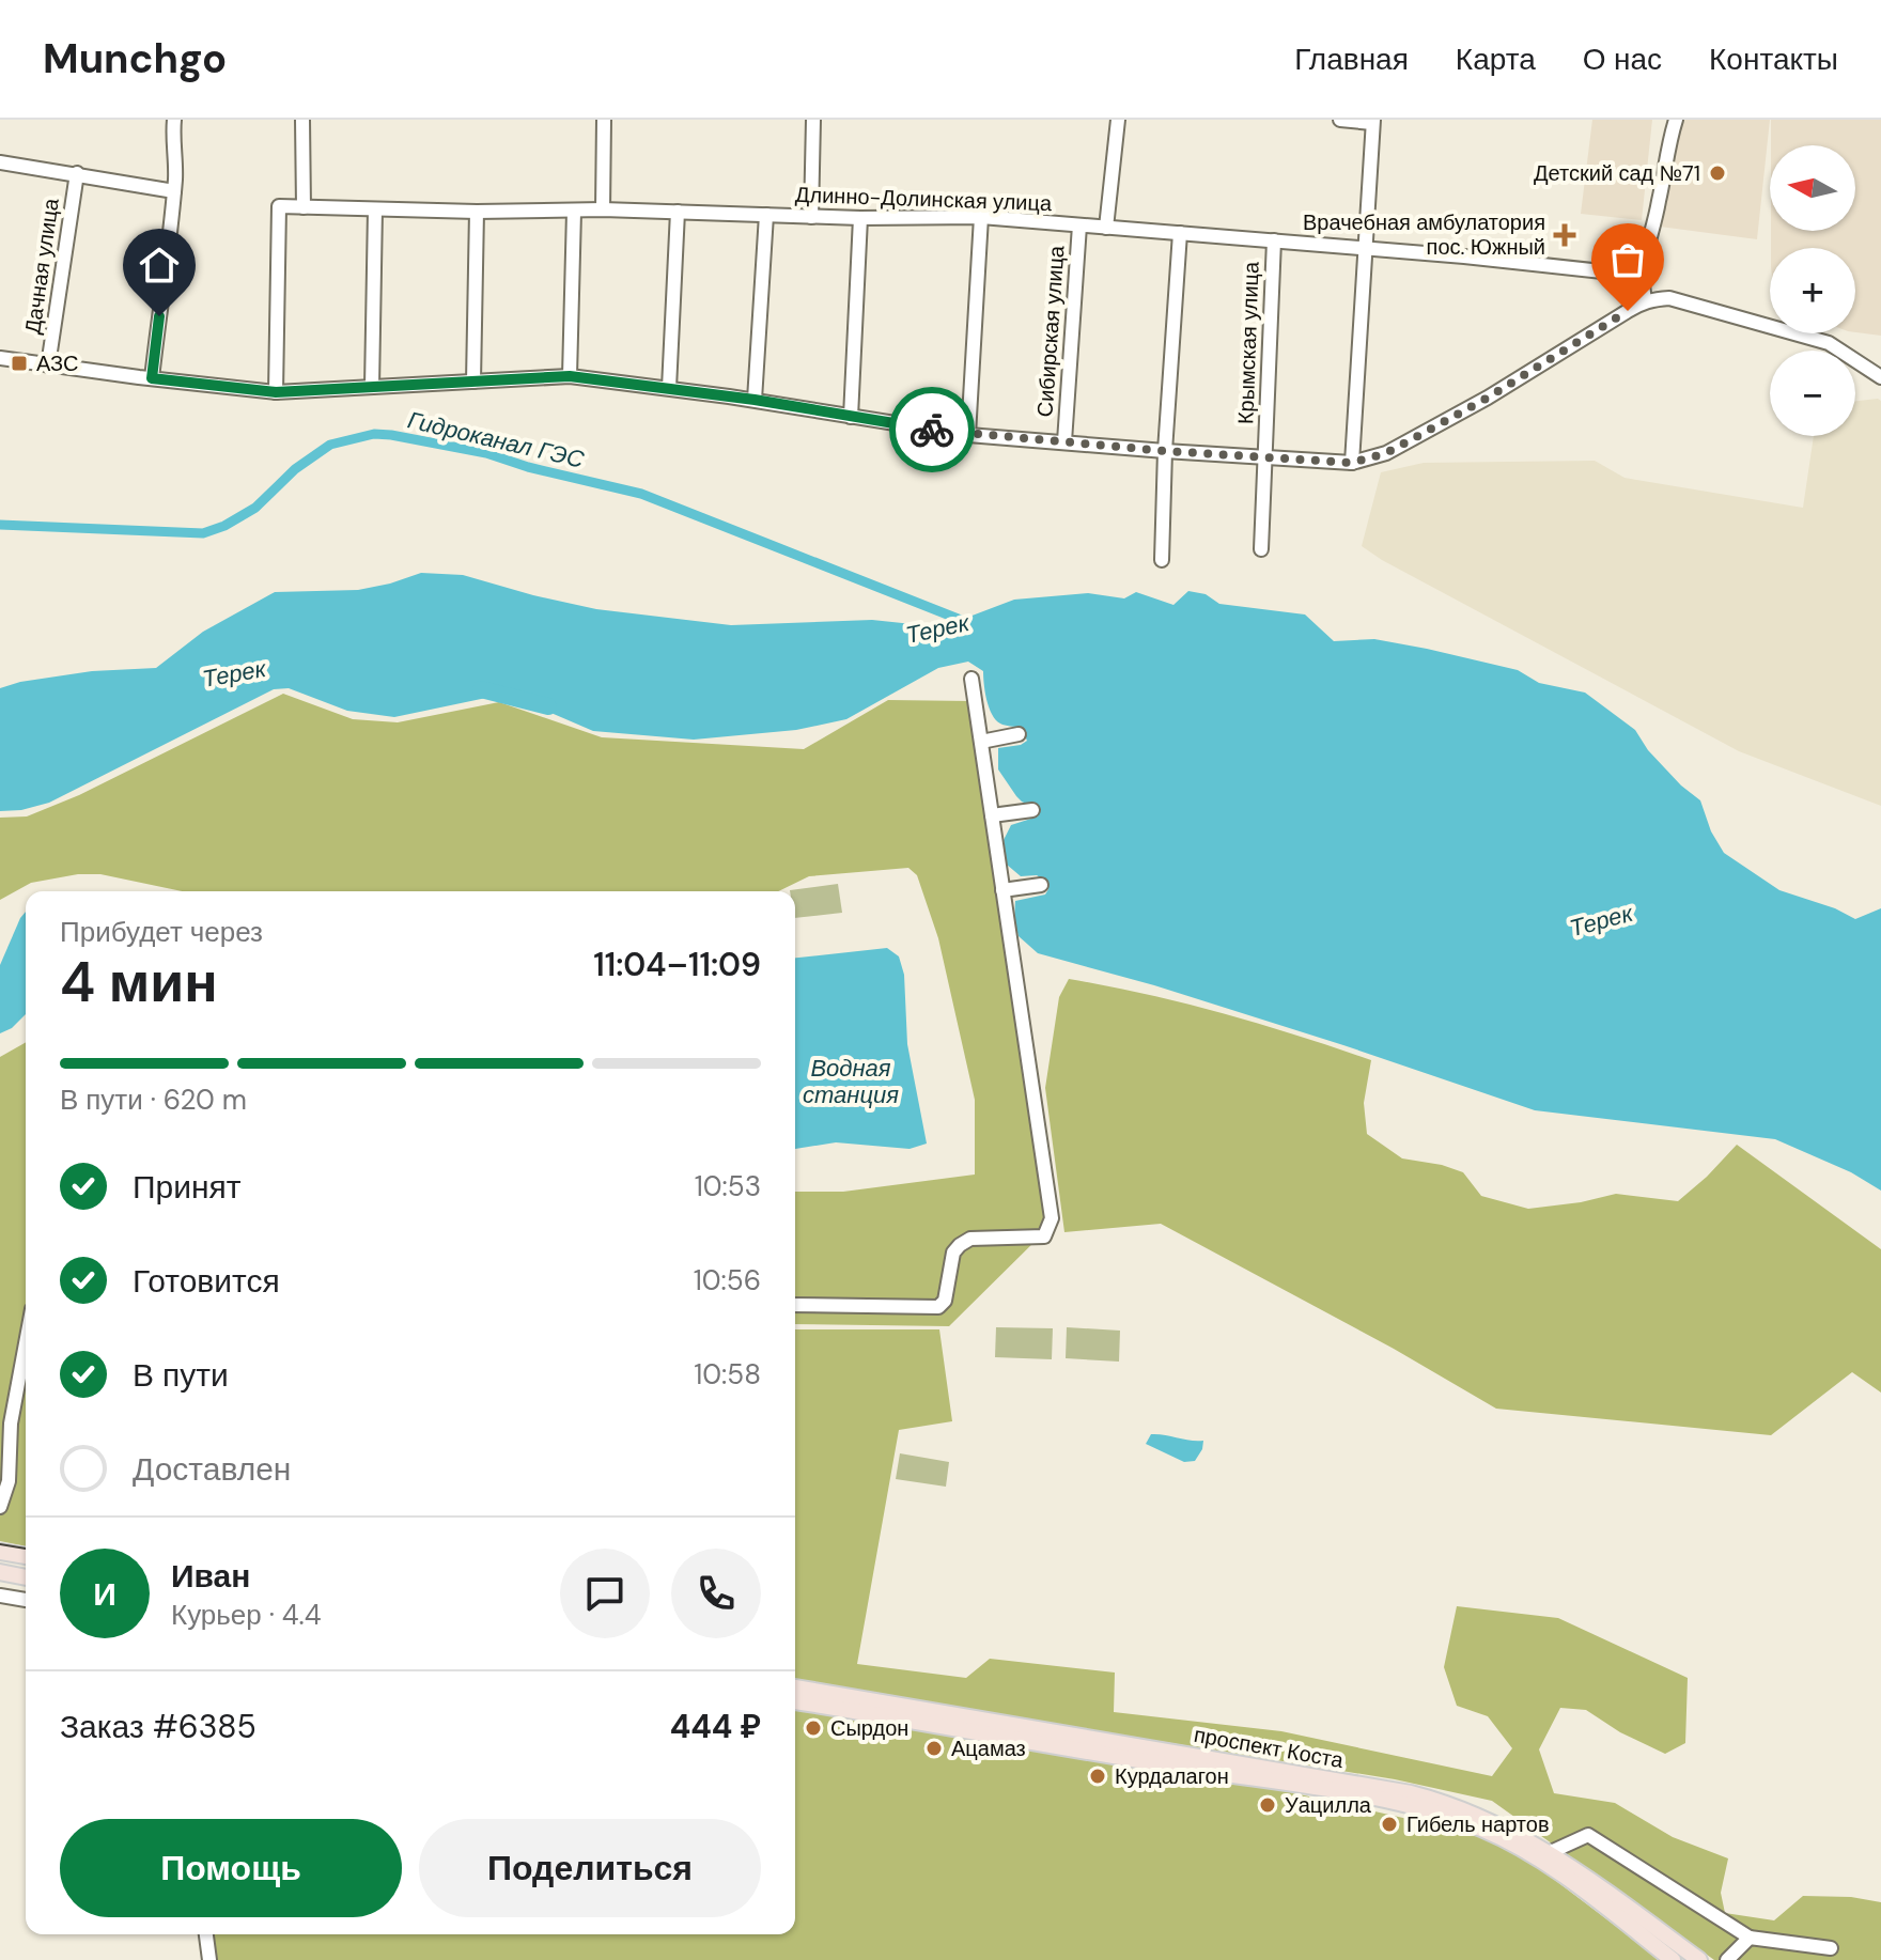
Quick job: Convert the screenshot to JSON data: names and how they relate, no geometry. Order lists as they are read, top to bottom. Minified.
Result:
{"streets":{"main road":["проспект Коста"],"street":["Длинно-Долинская улица","Дачная улица","Сибирская улица","Крымская улица"]},"crossings":[["Длинно-Долинская улица","Сибирская улица"],["Длинно-Долинская улица","Крымская улица"]],"water":["Гидроканал ГЭС","Терек","Водная станция"],"places":{"other":["Детский сад №71","Сырдон","Ацамаз","Курдалагон","Уацилла","Гибель нартов"],"health":["Врачебная амбулатория пос. Южный"],"transit":["АЗС"]},"north":"left","page":{"header":"Munchgo","nav":["Главная","Карта","О нас","Контакты"],"map_buttons":["+","−"],"heading":["4 мин","Прибудет через","11:04–11:09"],"panel":["Иван","Курьер · 4.4","Заказ #6385","444 ₽"],"bar":"В пути · 620 m","list":[["Принят","10:53"],["Готовится","10:56"],["В пути","10:58"],"Доставлен"],"round":"И","buttons":["Помощь","Поделиться"]}}
